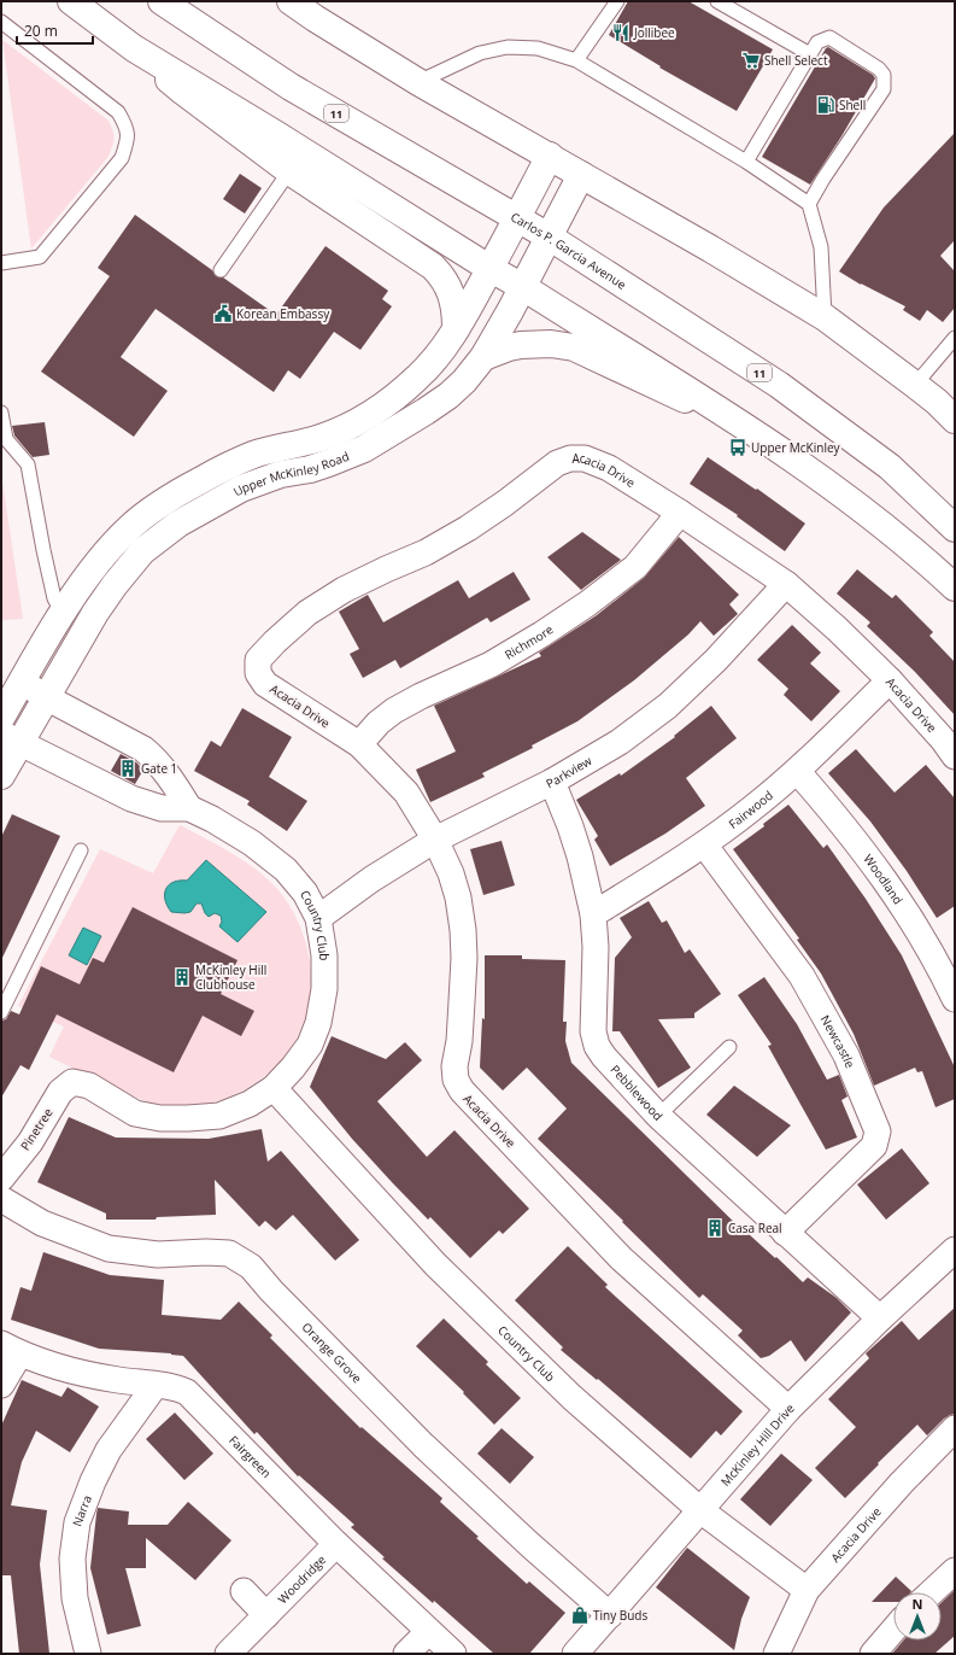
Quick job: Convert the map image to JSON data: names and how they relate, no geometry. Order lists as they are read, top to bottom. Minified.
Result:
{"streets":{"main road":["11","Carlos P. Garcia Avenue","Upper McKinley Road"],"street":["Acacia Drive","Richmore","Parkview","Fairwood","Woodland","Country Club","Newcastle","Pebblewood","Pinetree","Orange Grove","McKinley Hill Drive","Fairgreen","Narra","Woodridge"]},"crossings":[["Carlos P. Garcia Avenue","Upper McKinley Road"],["Acacia Drive","Richmore"],["Acacia Drive","Parkview"],["Acacia Drive","Fairwood"],["Acacia Drive","Country Club"],["Acacia Drive","McKinley Hill Drive"],["Upper McKinley Road","Country Club"],["Parkview","Country Club"],["Parkview","Pebblewood"],["Fairwood","Woodland"],["Fairwood","Newcastle"],["Fairwood","Pebblewood"],["Country Club","Pinetree"],["Country Club","McKinley Hill Drive"],["Newcastle","Pebblewood"],["Pebblewood","McKinley Hill Drive"],["Orange Grove","McKinley Hill Drive"],["Fairgreen","Narra"],["Fairgreen","Woodridge"]],"places":{"restaurant":["Jollibee"],"supermarket":["Shell Select"],"fuel station":["Shell"],"public building":["Korean Embassy"],"bus stop":["Upper McKinley"],"building":["Gate 1","McKinley Hill Clubhouse","Casa Real"],"shop":["Tiny Buds"]},"scale_bar":"20 m","north":"top"}
